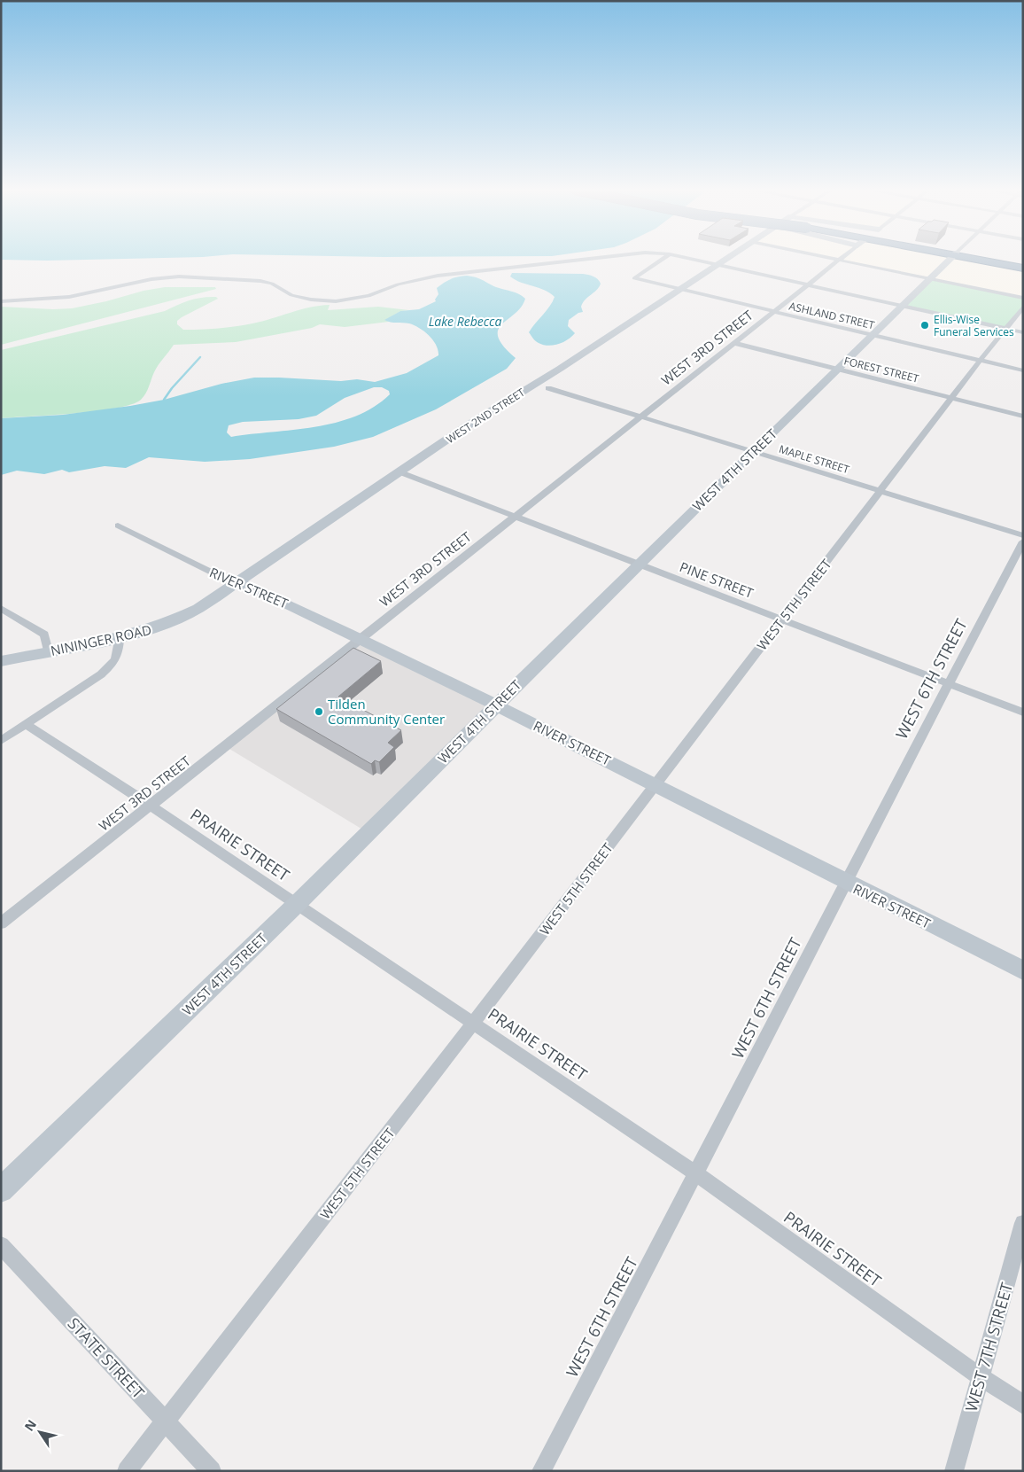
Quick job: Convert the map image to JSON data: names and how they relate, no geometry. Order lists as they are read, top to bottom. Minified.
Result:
{"streets":{"street":["ASHLAND STREET","WEST 3RD STREET","FOREST STREET","WEST 2ND STREET","MAPLE STREET","WEST 4TH STREET","PINE STREET","RIVER STREET","WEST 5TH STREET","NININGER ROAD","WEST 6TH STREET","PRAIRIE STREET","WEST 7TH STREET","STATE STREET"]},"crossings":[["ASHLAND STREET","WEST 3RD STREET"],["ASHLAND STREET","WEST 2ND STREET"],["ASHLAND STREET","WEST 4TH STREET"],["ASHLAND STREET","WEST 5TH STREET"],["WEST 3RD STREET","FOREST STREET"],["WEST 3RD STREET","MAPLE STREET"],["WEST 3RD STREET","PINE STREET"],["WEST 3RD STREET","RIVER STREET"],["WEST 3RD STREET","PRAIRIE STREET"],["FOREST STREET","WEST 4TH STREET"],["FOREST STREET","WEST 5TH STREET"],["WEST 2ND STREET","PINE STREET"],["WEST 2ND STREET","RIVER STREET"],["WEST 2ND STREET","NININGER ROAD"],["MAPLE STREET","WEST 4TH STREET"],["MAPLE STREET","WEST 5TH STREET"],["WEST 4TH STREET","PINE STREET"],["WEST 4TH STREET","RIVER STREET"],["WEST 4TH STREET","PRAIRIE STREET"],["PINE STREET","WEST 5TH STREET"],["PINE STREET","WEST 6TH STREET"],["RIVER STREET","WEST 5TH STREET"],["RIVER STREET","WEST 6TH STREET"],["WEST 5TH STREET","PRAIRIE STREET"],["WEST 5TH STREET","STATE STREET"],["WEST 6TH STREET","PRAIRIE STREET"],["PRAIRIE STREET","WEST 7TH STREET"]],"water":["Lake Rebecca"],"places":["Ellis-Wise Funeral Services","Tilden Community Center"],"north":"top left"}
